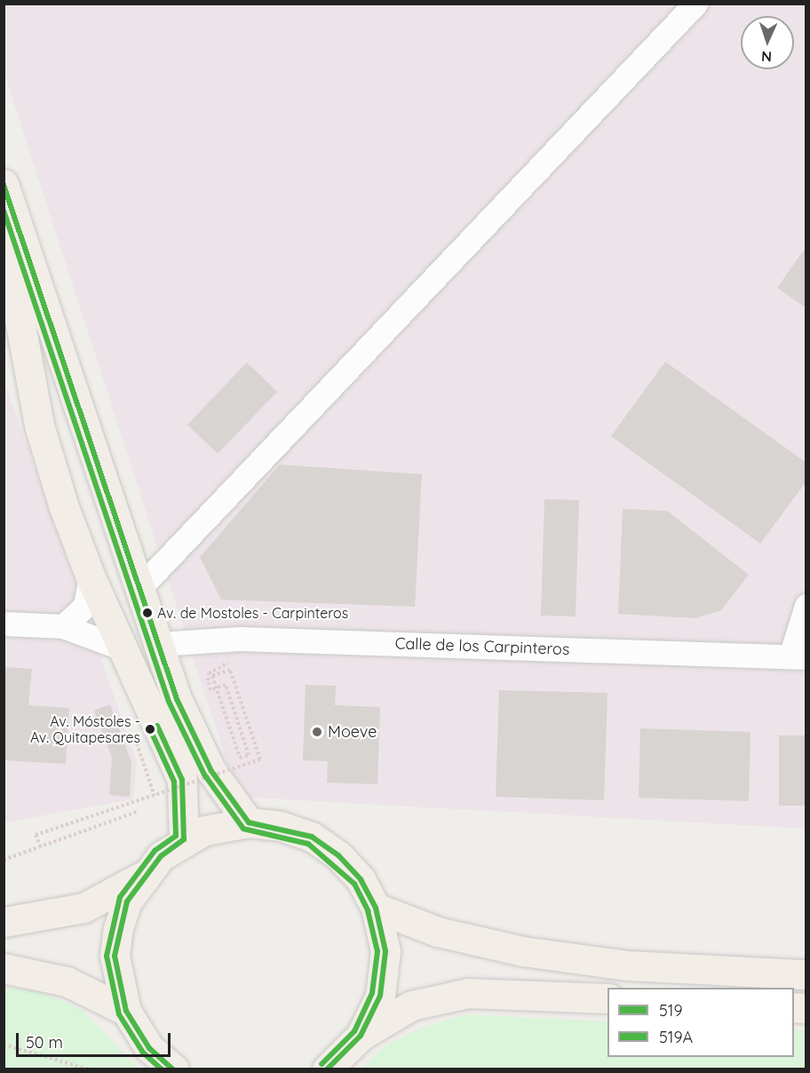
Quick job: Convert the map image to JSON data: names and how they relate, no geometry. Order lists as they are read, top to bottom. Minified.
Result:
{"streets":{"street":["Calle de los Carpinteros"]},"places":["Av. de Mostoles - Carpinteros","Av. Móstoles - Av. Quitapesares","Moeve"],"lines":["transit line 519","transit line 519A"],"legend":["519","519A"],"scale_bar":"50 m","north":"bottom"}
